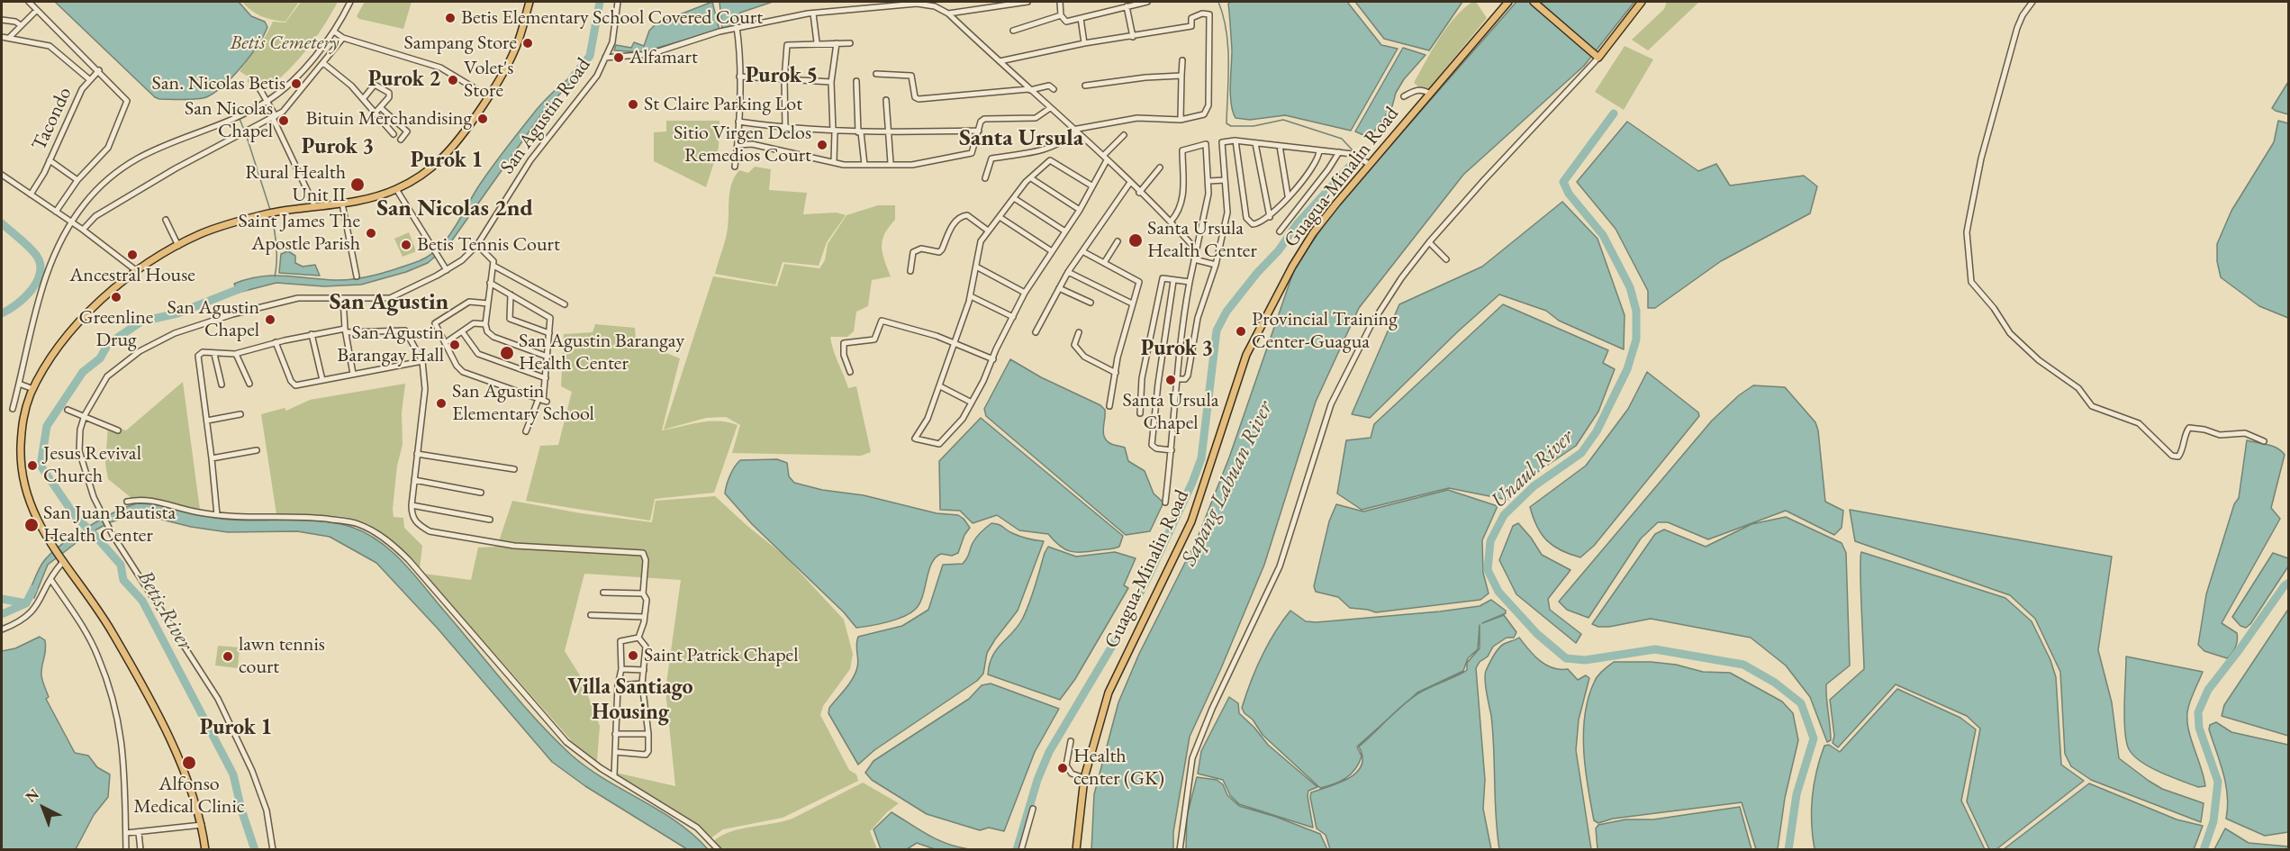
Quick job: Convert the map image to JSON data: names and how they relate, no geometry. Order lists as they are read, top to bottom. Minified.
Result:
{"streets":{"main road":["Guagua-Minalin Road"],"street":["San Agustin Road","Tacondo"]},"districts":["Purok 5","Purok 2","Santa Ursula","Purok 3","Purok 1","San Nicolas 2nd","San Agustin","Purok 3","Villa Santiago Housing","Purok 1"],"water":["Unaul River","Sapang Labuan River","Betis River"],"parks":["Betis Cemetery"],"places":["Betis Elementary School Covered Court","Sampang Store","Alfamart","Volet's Store","San. Nicolas Betis","St Claire Parking Lot","Bituin Merchandising","San Nicolas Chapel","Sitio Virgen Delos Remedios Court","Rural Health Unit II","Saint James The Apostle Parish","Santa Ursula Health Center","Betis Tennis Court","Ancestral House","Greenline Drug","San Agustin Chapel","Provincial Training Center-Guagua","San Agustin Barangay Hall","San Agustin Barangay Health Center","Santa Ursula Chapel","San Agustin Elementary School","Jesus Revival Church","San Juan Bautista Health Center","Saint Patrick Chapel","lawn tennis court","Alfonso Medical Clinic","Health center (GK)"],"north":"top left"}
